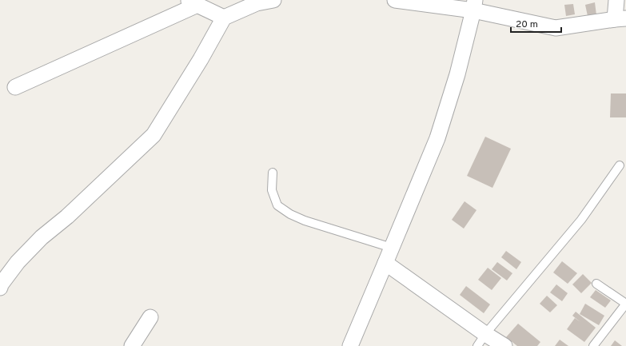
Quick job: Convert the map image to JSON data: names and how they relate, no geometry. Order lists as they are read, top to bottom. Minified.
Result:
{"scale_bar":"20 m"}
